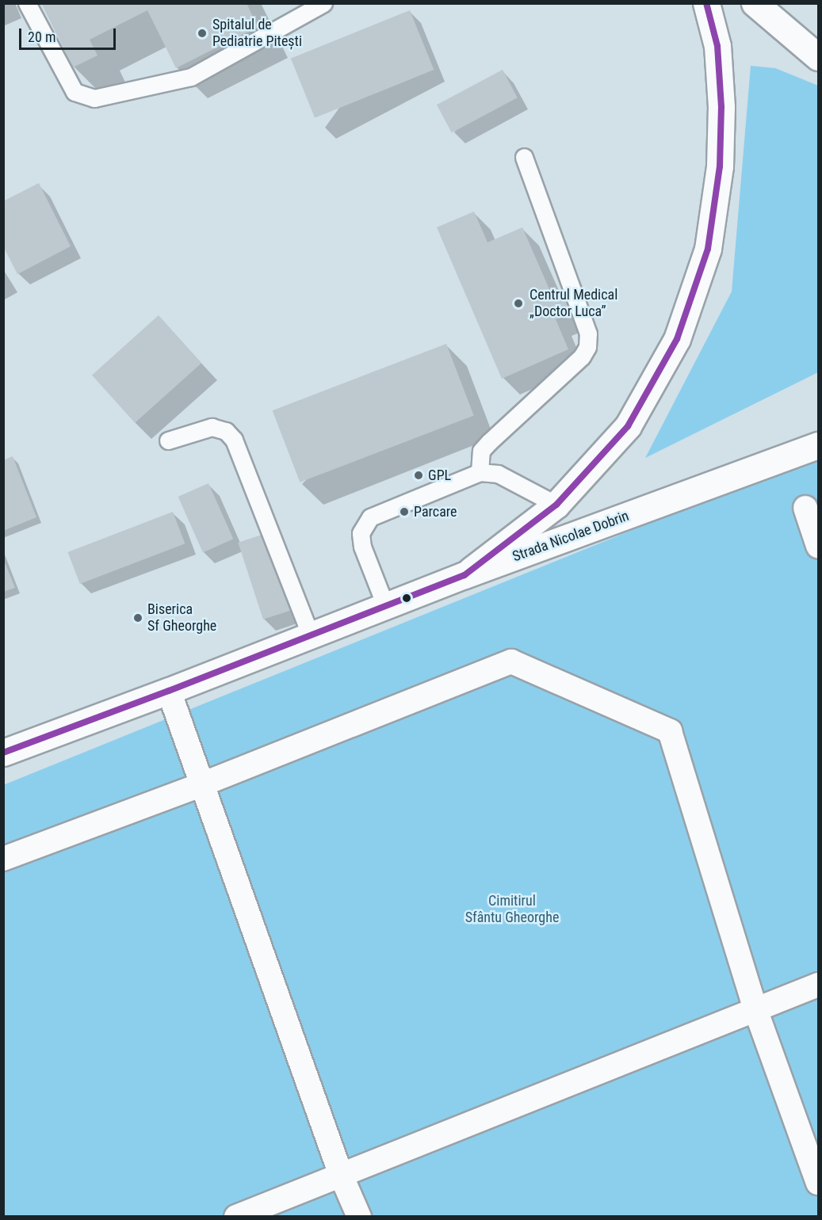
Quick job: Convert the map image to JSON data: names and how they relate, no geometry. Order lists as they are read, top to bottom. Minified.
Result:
{"streets":{"main road":["Strada Nicolae Dobrin"]},"parks":["Cimitirul Sfântu Gheorghe"],"places":["Spitalul de Pediatrie Pitești","Centrul Medical „Doctor Luca”","GPL","Parcare","Biserica Sf Gheorghe"],"scale_bar":"20 m"}
